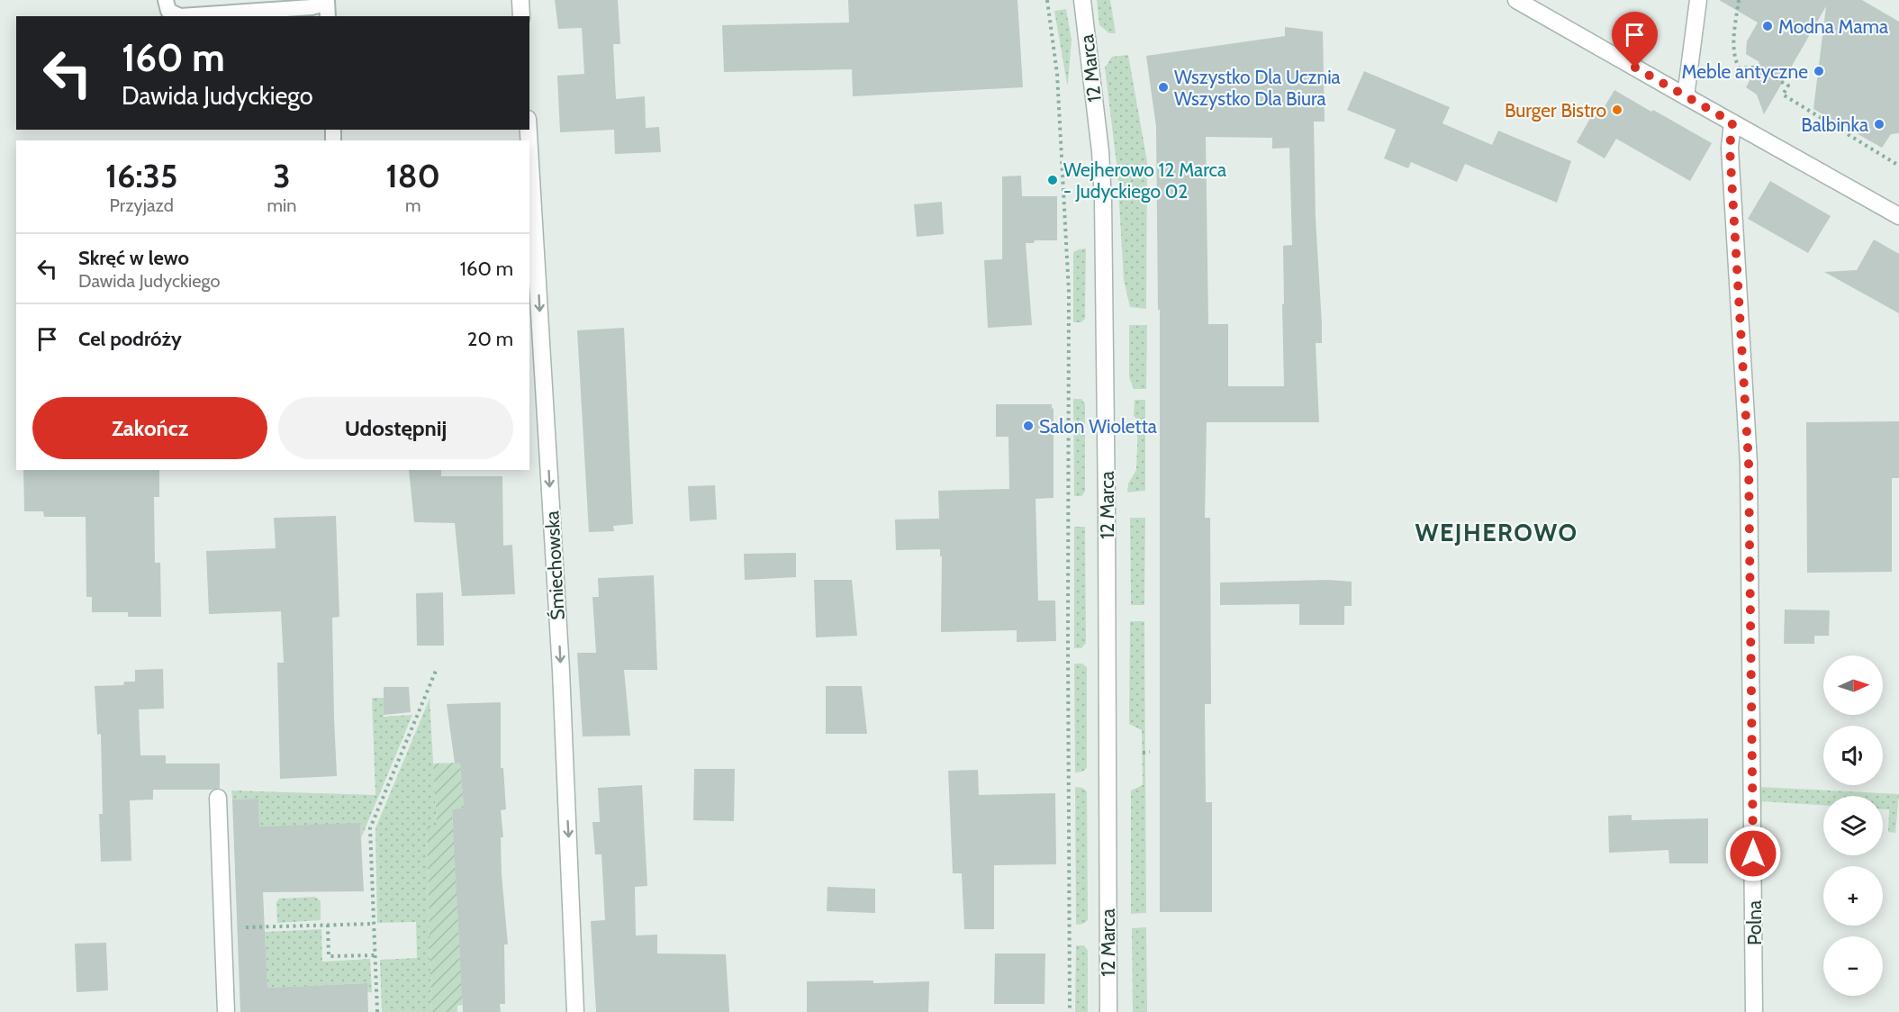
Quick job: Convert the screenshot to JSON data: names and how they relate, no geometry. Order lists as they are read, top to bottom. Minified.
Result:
{"streets":{"street":["12 Marca","Śmiechowska","Polna"]},"one_way":["Śmiechowska"],"districts":["WEJHEROWO"],"places":["Modna Mama","Meble antyczne","Wszystko Dla Ucznia Wszystko Dla Biura","Burger Bistro","Balbinka","Wejherowo 12 Marca - Judyckiego 02","Salon Wioletta"],"north":"right","page":{"turn":["160 m","Dawida Judyckiego"],"eta":["16:35","Przyjazd","3","min","180","m"],"list":[{"name":"Skręć w lewo","note":"Dawida Judyckiego","value":"160 m"},{"name":"Cel podróży","value":"20 m"}],"buttons":["Zakończ","Udostępnij"],"map_buttons":["+","−"]}}
